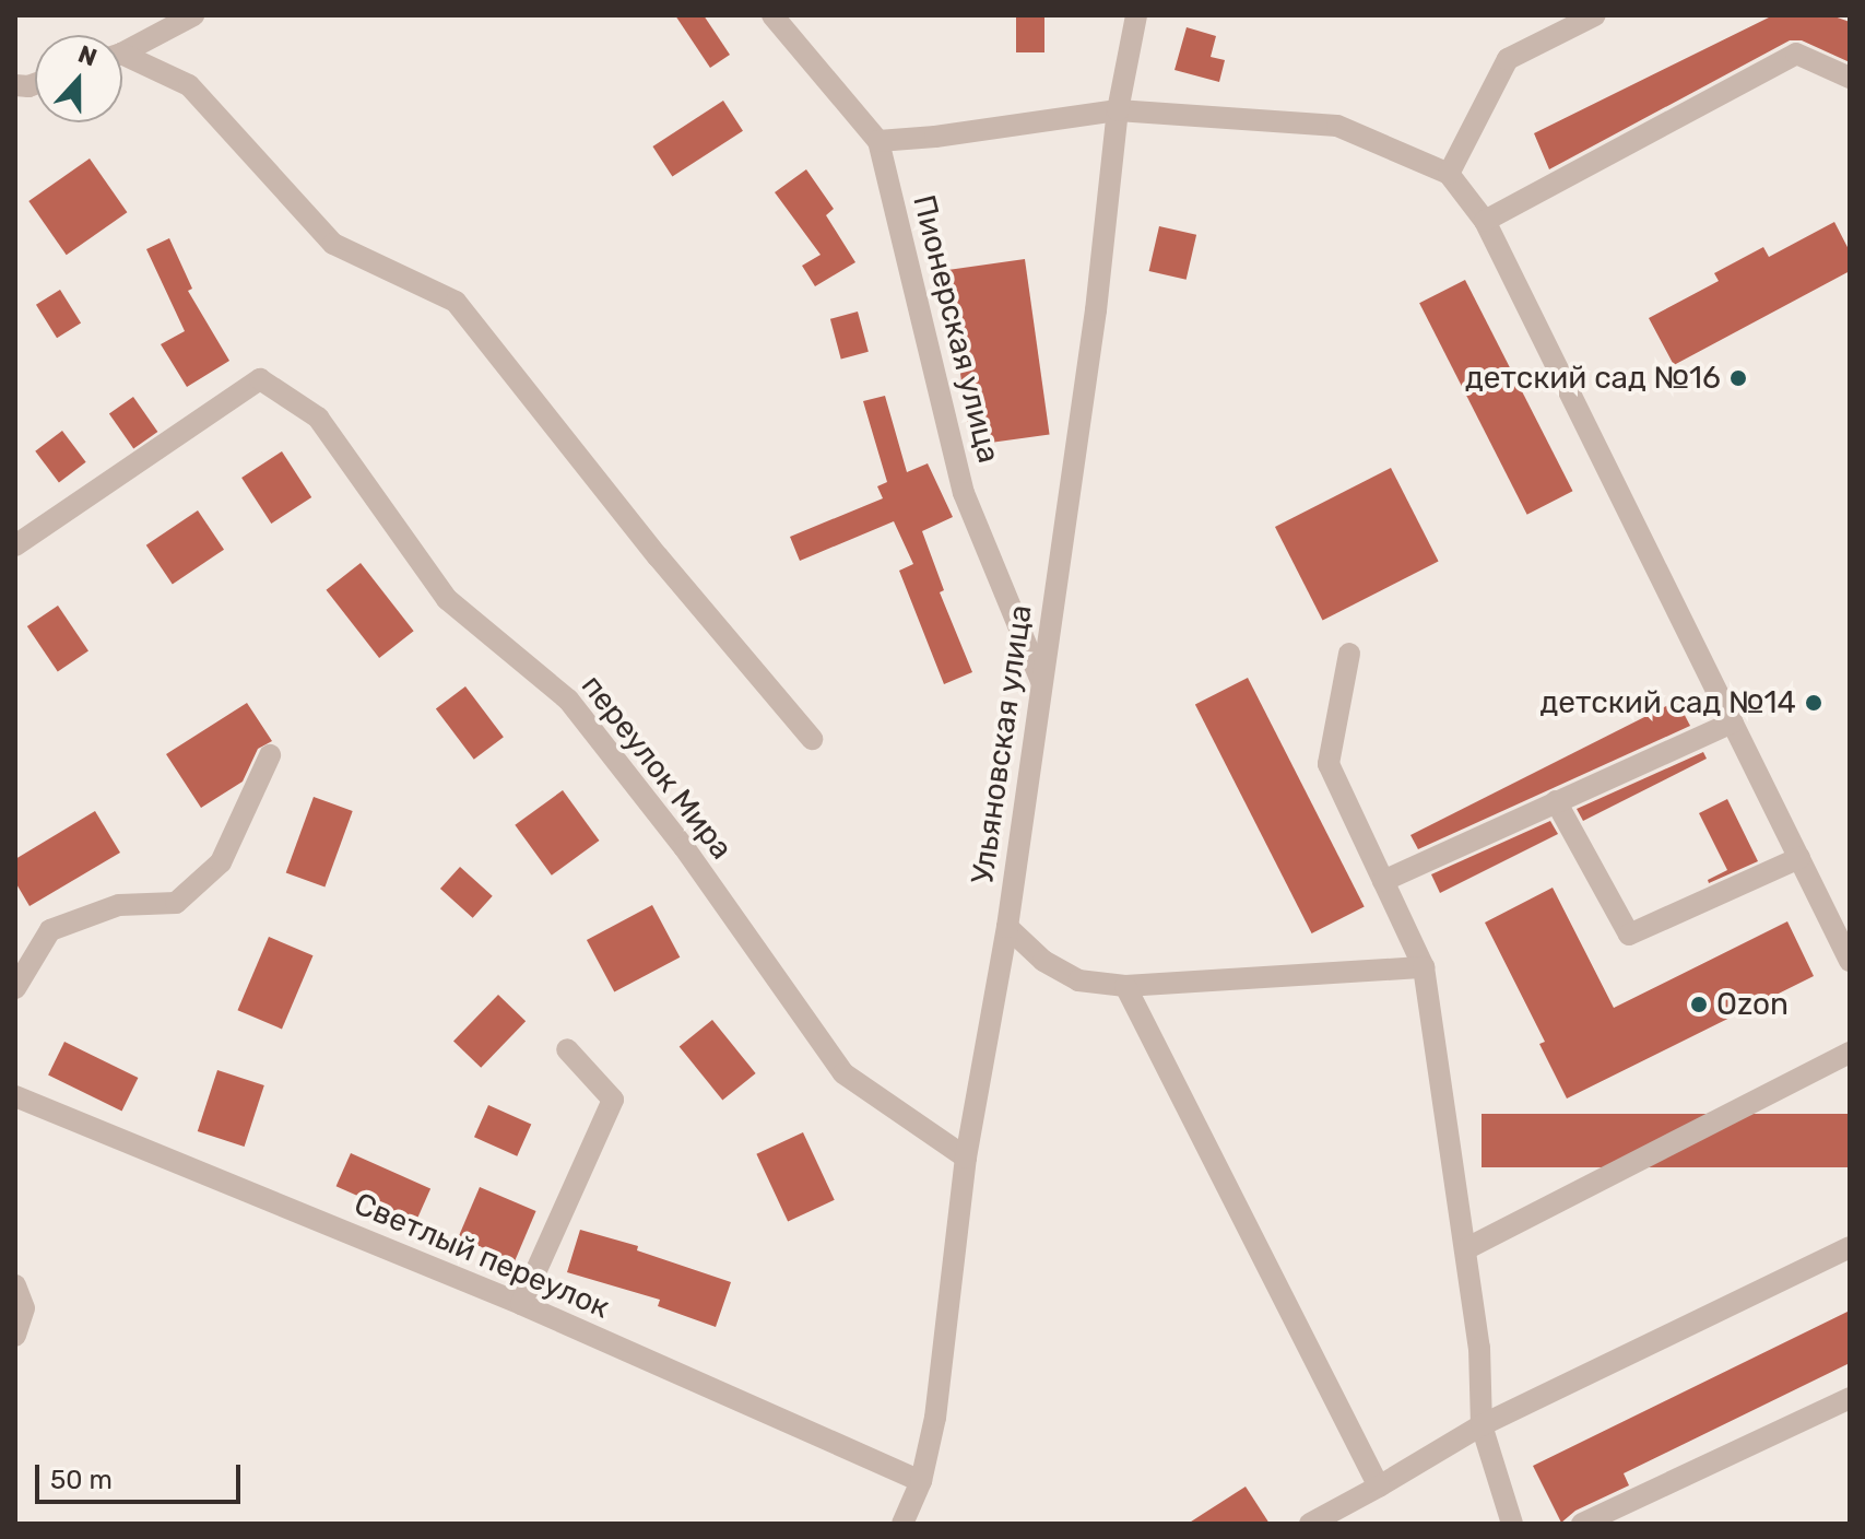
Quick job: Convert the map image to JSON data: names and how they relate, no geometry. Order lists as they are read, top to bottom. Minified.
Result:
{"streets":{"street":["Пионерская улица","Ульяновская улица","переулок Мира","Светлый переулок"]},"crossings":[["Пионерская улица","Ульяновская улица"],["Ульяновская улица","переулок Мира"],["Ульяновская улица","Светлый переулок"]],"places":["детский сад №16","детский сад №14","Ozon"],"scale_bar":"50 m","north":"top"}
